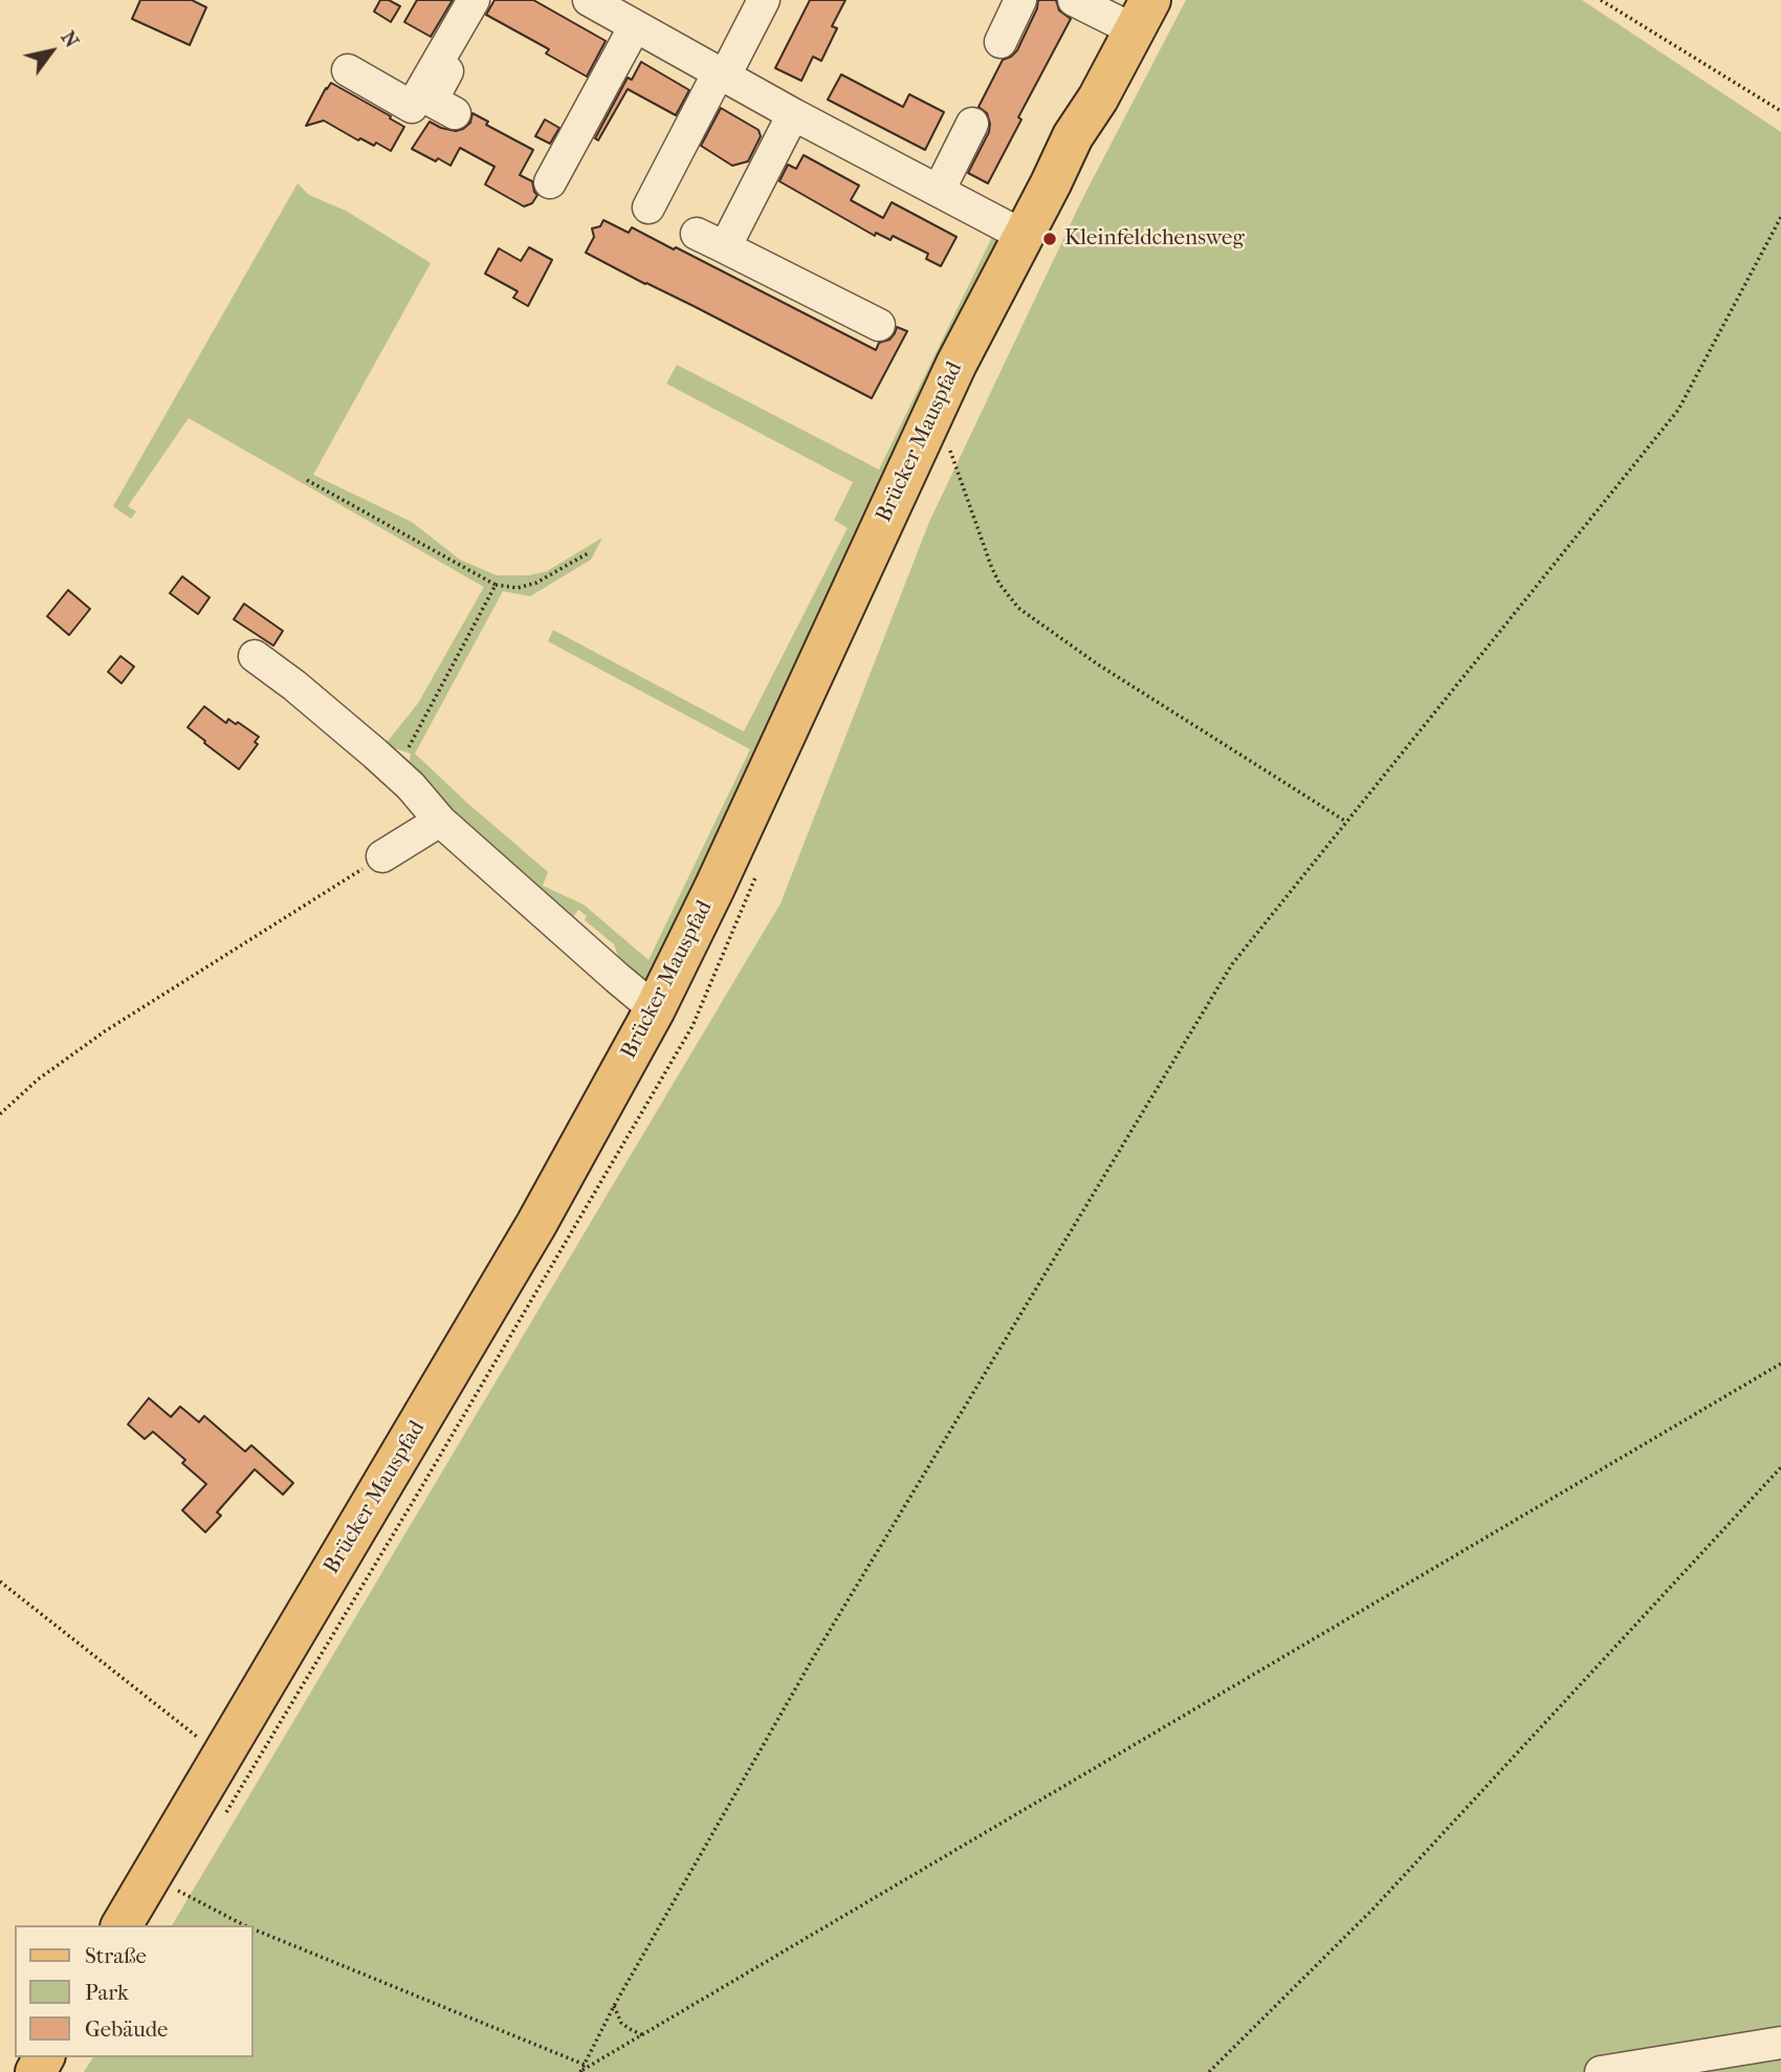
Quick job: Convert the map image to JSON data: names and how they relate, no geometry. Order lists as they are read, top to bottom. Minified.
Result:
{"streets":{"main road":["Brücker Mauspfad"]},"places":["Kleinfeldchensweg"],"legend":["Straße","Park","Gebäude"],"north":"top right"}
